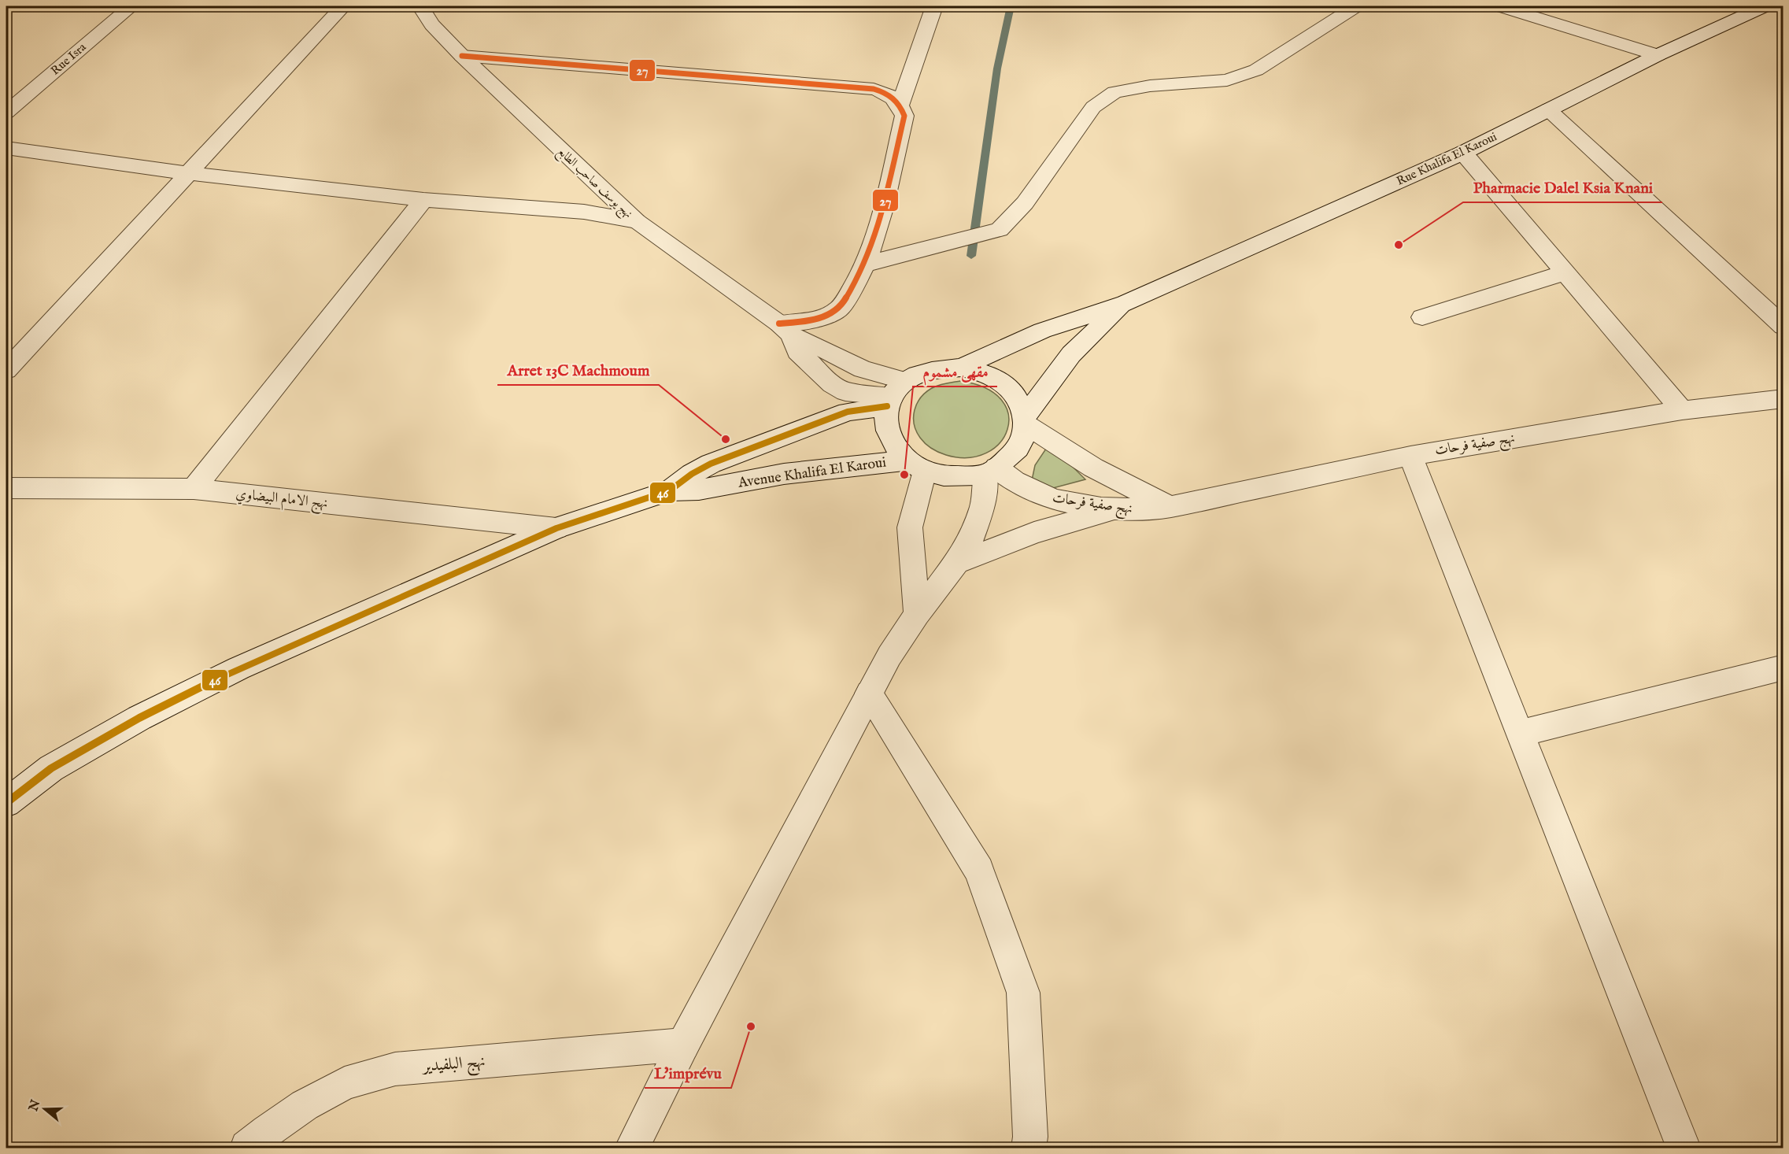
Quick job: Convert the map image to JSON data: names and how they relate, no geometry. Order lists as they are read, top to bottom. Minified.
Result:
{"streets":{"street":["Rue Isra","Rue Khalifa El Karoui","نهج يوسف صاحب الطابع","نهج صفية فرحات","Avenue Khalifa El Karoui","نهج الامام البيضاوي","نهج البلفيدير"]},"crossings":[["Rue Khalifa El Karoui","نهج يوسف صاحب الطابع"],["Rue Khalifa El Karoui","نهج صفية فرحات"],["Rue Khalifa El Karoui","Avenue Khalifa El Karoui"],["نهج يوسف صاحب الطابع","نهج صفية فرحات"],["نهج يوسف صاحب الطابع","Avenue Khalifa El Karoui"],["نهج صفية فرحات","Avenue Khalifa El Karoui"]],"places":["Pharmacie Dalel Ksia Knani","Arret 13C Machmoum","مقهى مشموم","L'imprévu"],"lines":["transit line 27","transit line 46"],"north":"left"}
